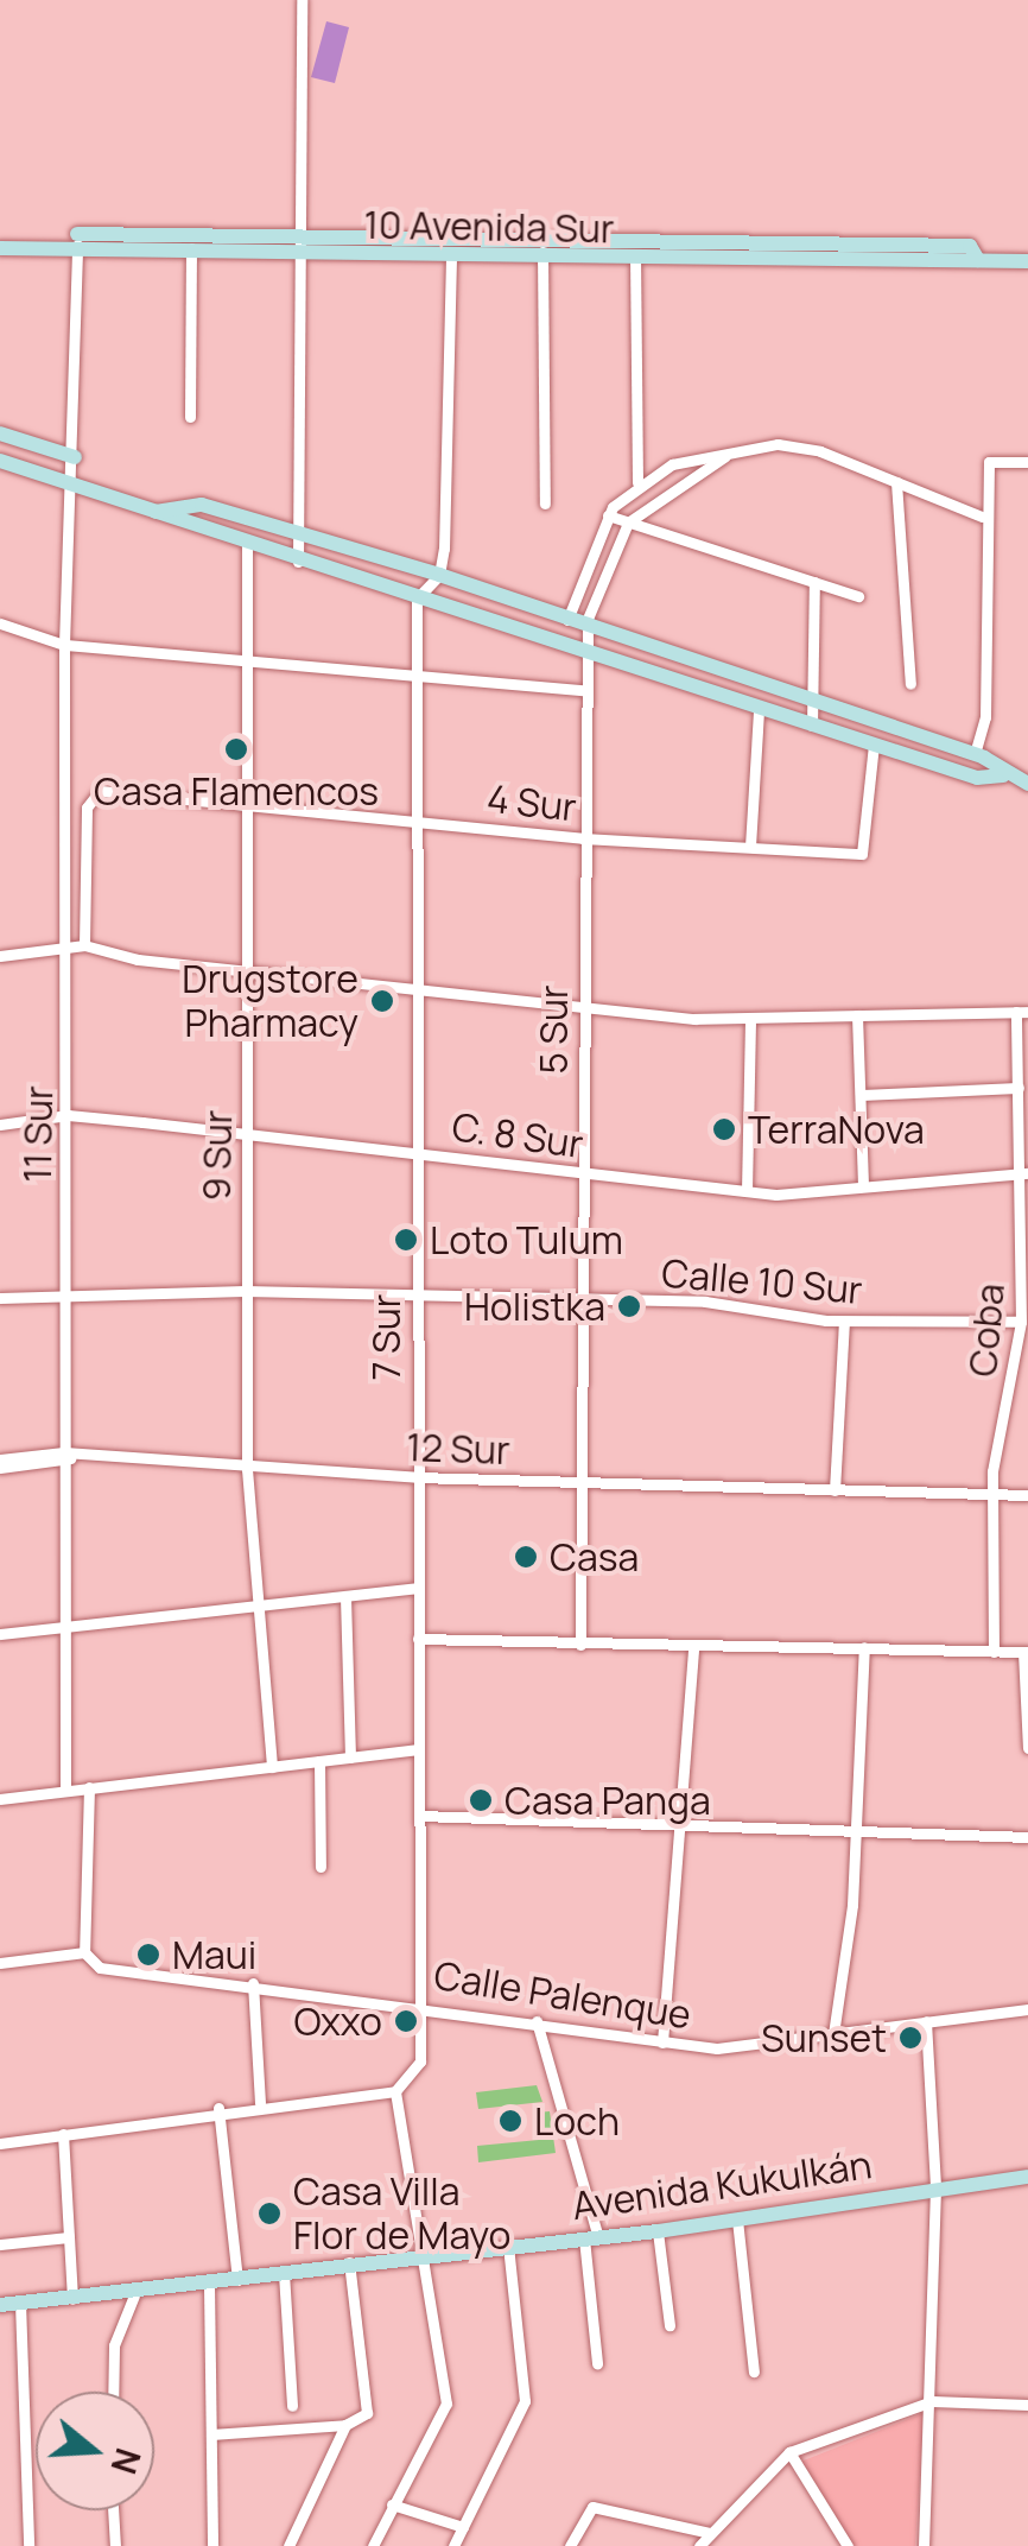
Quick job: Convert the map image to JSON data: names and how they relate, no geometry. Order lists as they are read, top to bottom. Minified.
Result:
{"streets":{"street":["10 Avenida Sur","4 Sur","5 Sur","11 Sur","C. 8 Sur","9 Sur","Calle 10 Sur","Coba","7 Sur","12 Sur","Calle Palenque","Avenida Kukulkán"]},"crossings":[["4 Sur","5 Sur"],["4 Sur","9 Sur"],["4 Sur","7 Sur"],["5 Sur","C. 8 Sur"],["5 Sur","Calle 10 Sur"],["5 Sur","12 Sur"],["11 Sur","C. 8 Sur"],["11 Sur","Calle 10 Sur"],["11 Sur","12 Sur"],["C. 8 Sur","9 Sur"],["C. 8 Sur","Coba"],["C. 8 Sur","7 Sur"],["9 Sur","Calle 10 Sur"],["9 Sur","12 Sur"],["Calle 10 Sur","Coba"],["Calle 10 Sur","7 Sur"],["Coba","12 Sur"],["7 Sur","12 Sur"],["7 Sur","Calle Palenque"]],"places":["Casa Flamencos","Drugstore Pharmacy","TerraNova","Loto Tulum","Holistka","Casa","Casa Panga","Maui","Oxxo","Sunset","Loch","Casa Villa Flor de Mayo"],"north":"right"}
